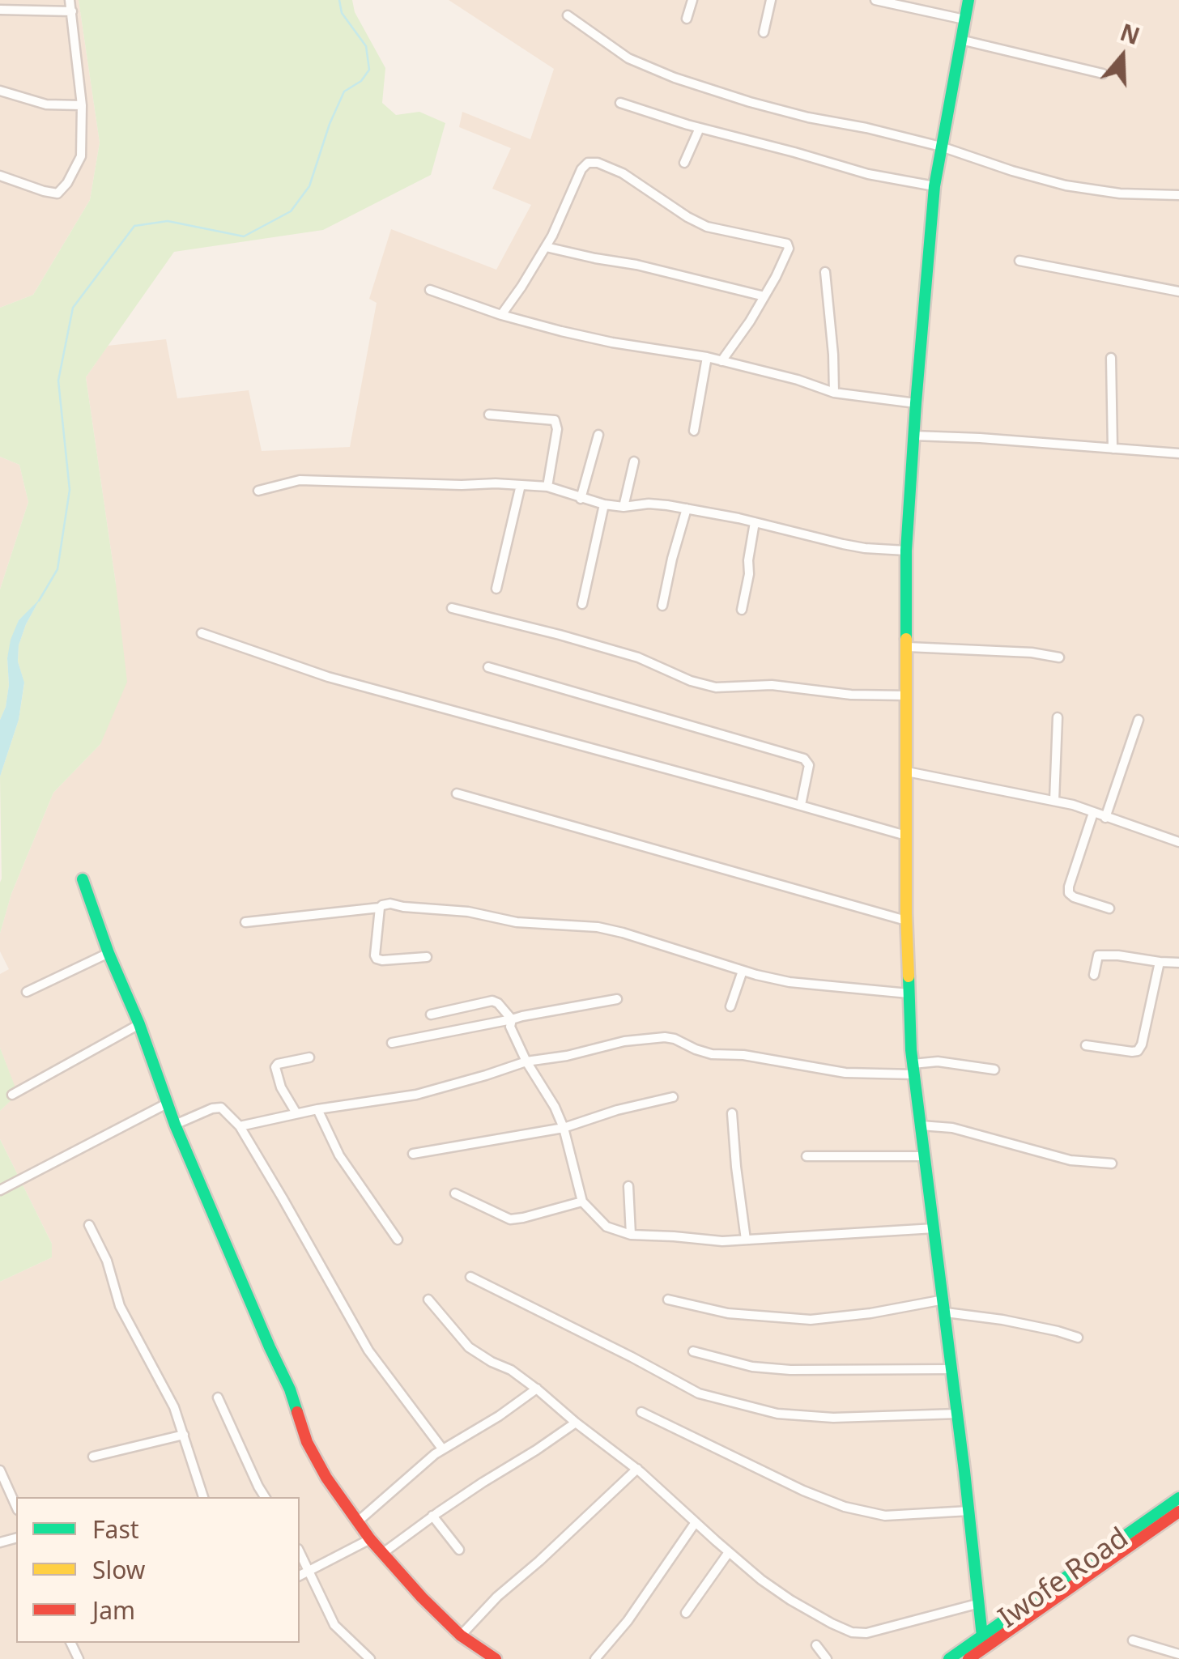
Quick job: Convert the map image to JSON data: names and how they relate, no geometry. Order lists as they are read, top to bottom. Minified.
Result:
{"streets":{"street":["Iwofe Road"]},"legend":["Fast","Slow","Jam"],"north":"top"}
